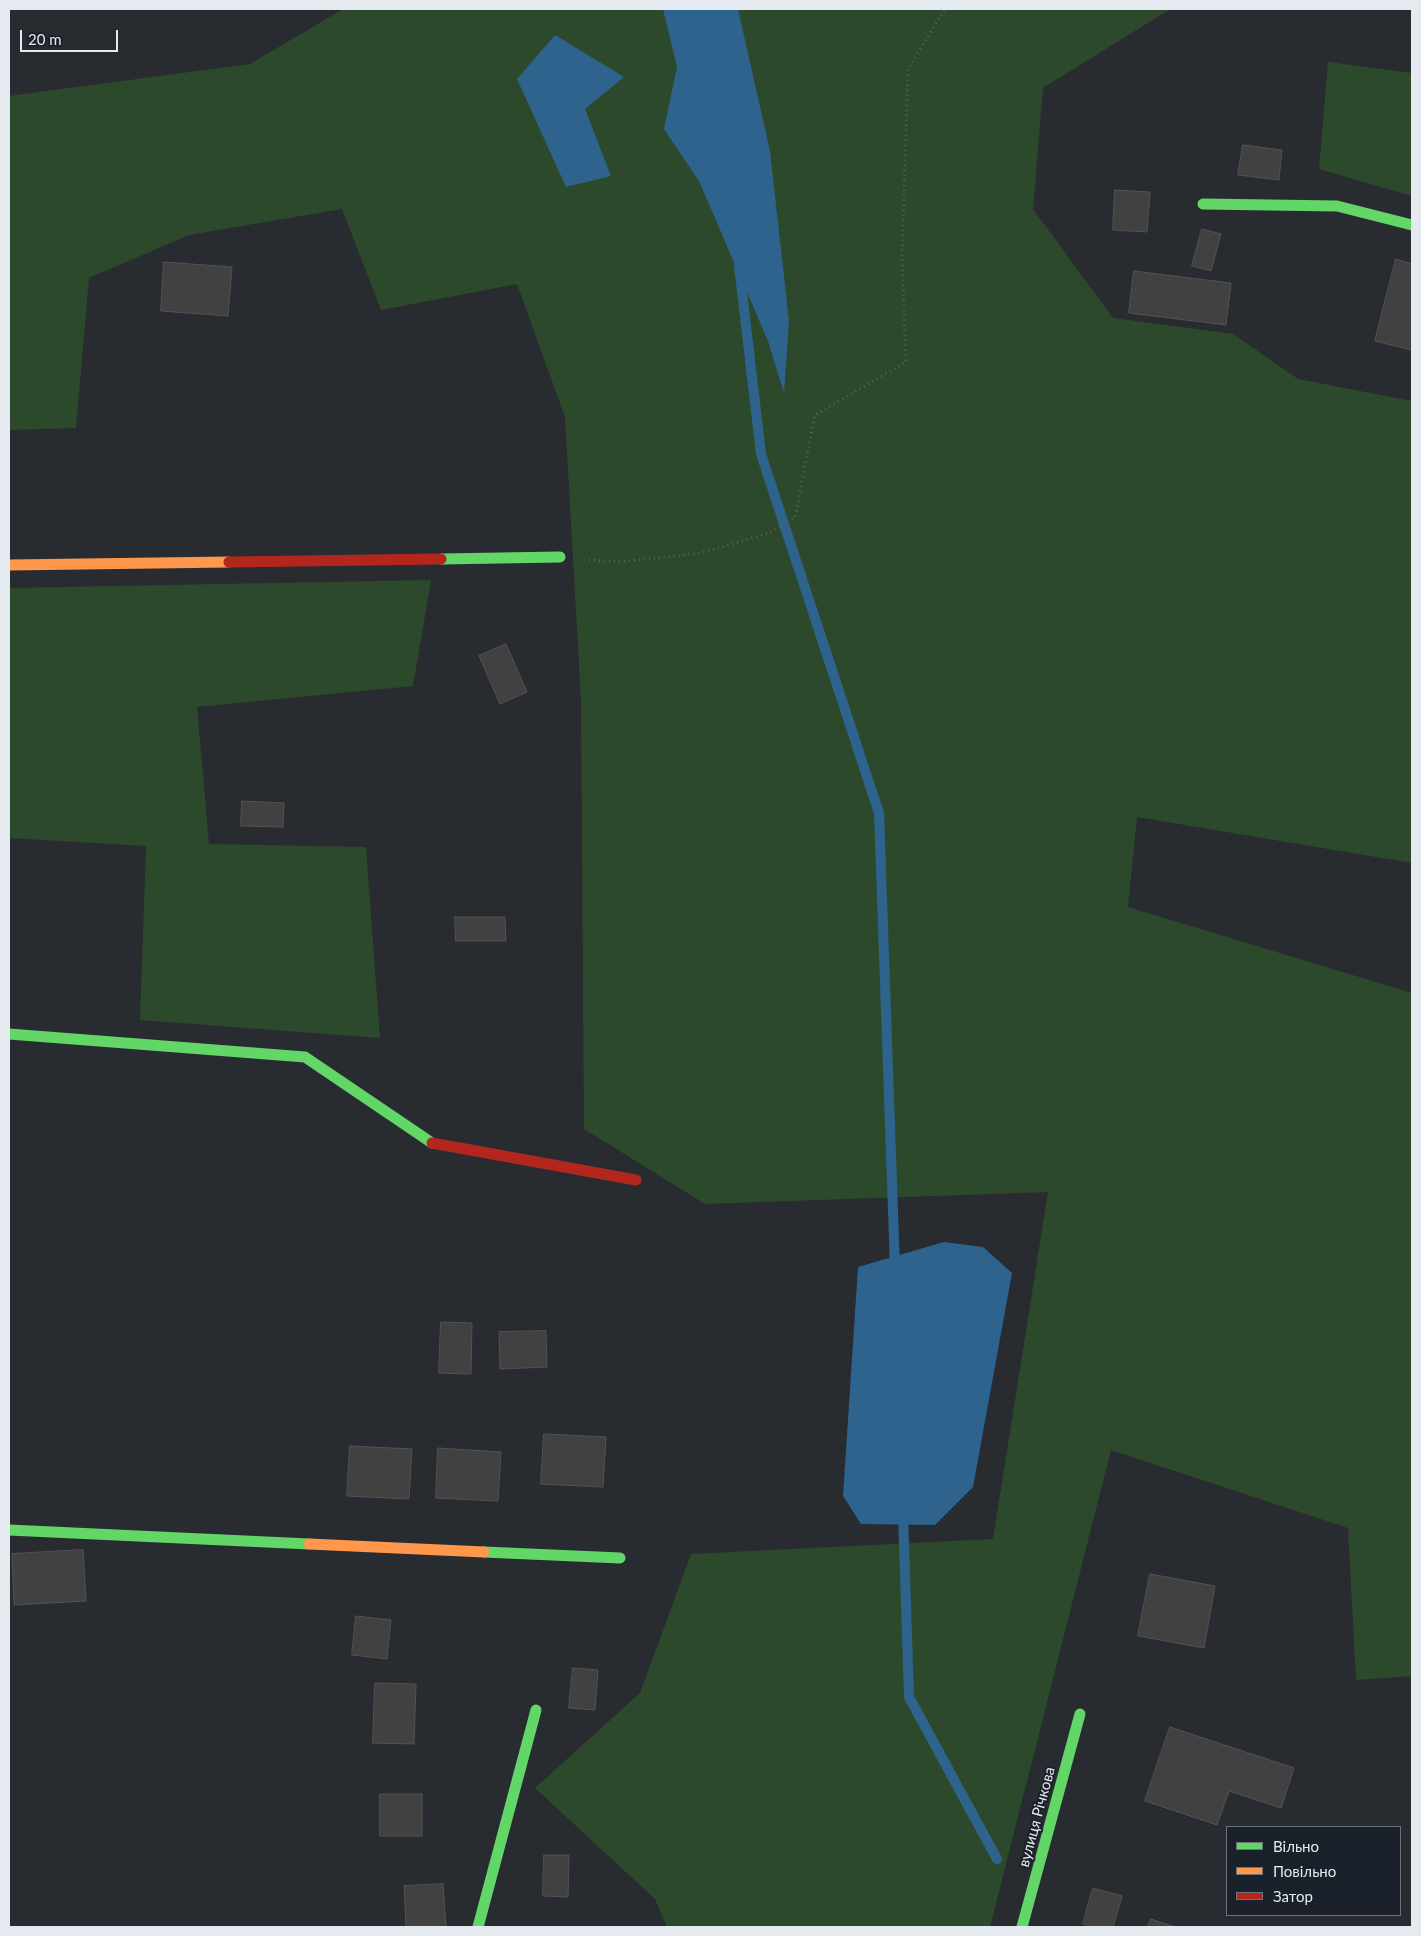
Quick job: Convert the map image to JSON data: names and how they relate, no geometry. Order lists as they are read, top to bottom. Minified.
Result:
{"streets":{"street":["вулиця Річкова"]},"legend":["Вільно","Повільно","Затор"],"scale_bar":"20 m"}
